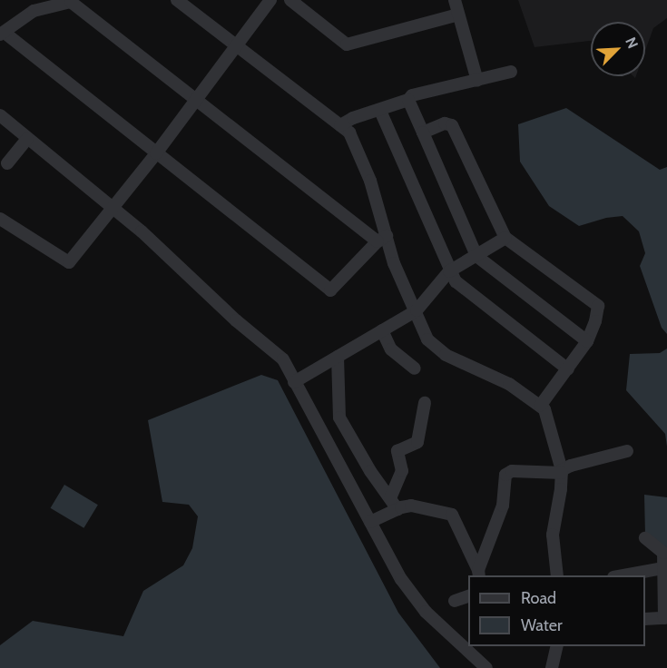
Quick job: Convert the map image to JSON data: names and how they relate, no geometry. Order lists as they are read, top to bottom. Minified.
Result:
{"legend":["Road","Water"],"north":"top right"}
